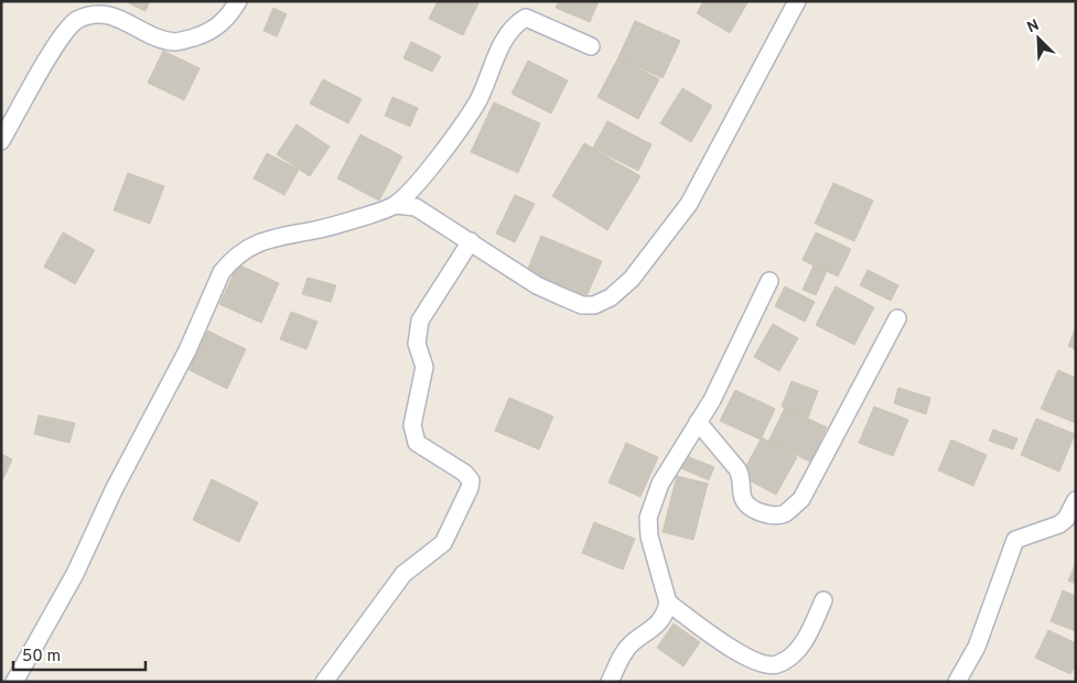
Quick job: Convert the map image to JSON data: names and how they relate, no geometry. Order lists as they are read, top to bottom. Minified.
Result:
{"scale_bar":"50 m","north":"top left"}
